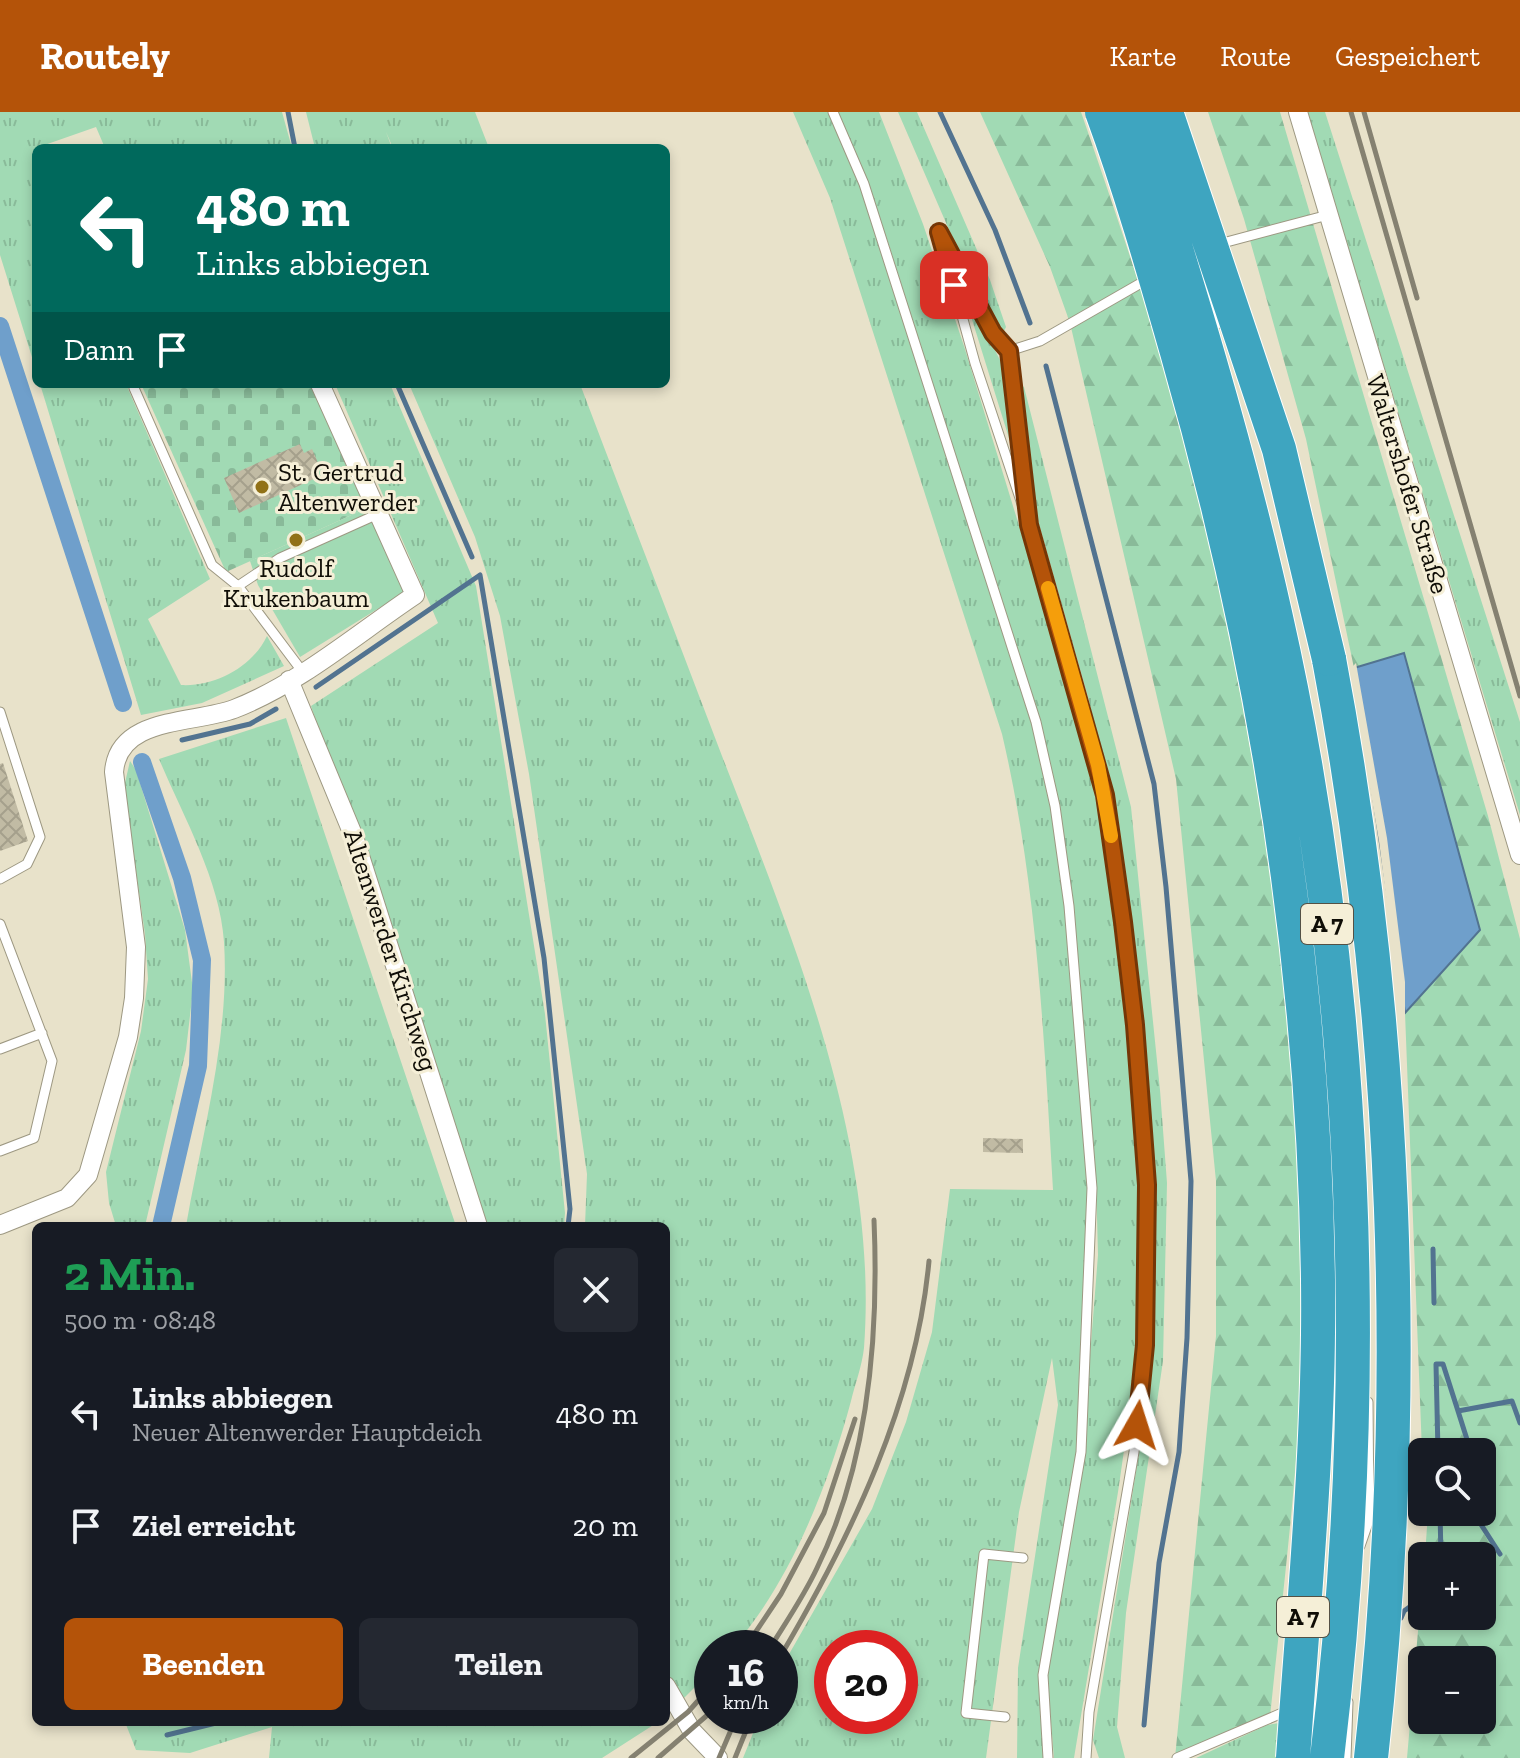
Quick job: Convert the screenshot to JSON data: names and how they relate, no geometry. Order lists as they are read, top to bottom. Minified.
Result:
{"streets":{"highway":["A 7"],"street":["Waltershofer Straße","Altenwerder Kirchweg"]},"places":["St. Gertrud Altenwerder","Rudolf Krukenbaum"],"page":{"header":"Routely","nav":["Karte","Route","Gespeichert"],"turn":["480 m","Links abbiegen"],"then":"Dann","heading":["2 Min.","500 m · 08:48"],"list":[{"name":"Links abbiegen","note":"Neuer Altenwerder Hauptdeich","value":"480 m"},{"name":"Ziel erreicht","value":"20 m"}],"map_buttons":["+","−"],"buttons":["Beenden","Teilen"],"speed":"16 km/h","limit":"20"}}
